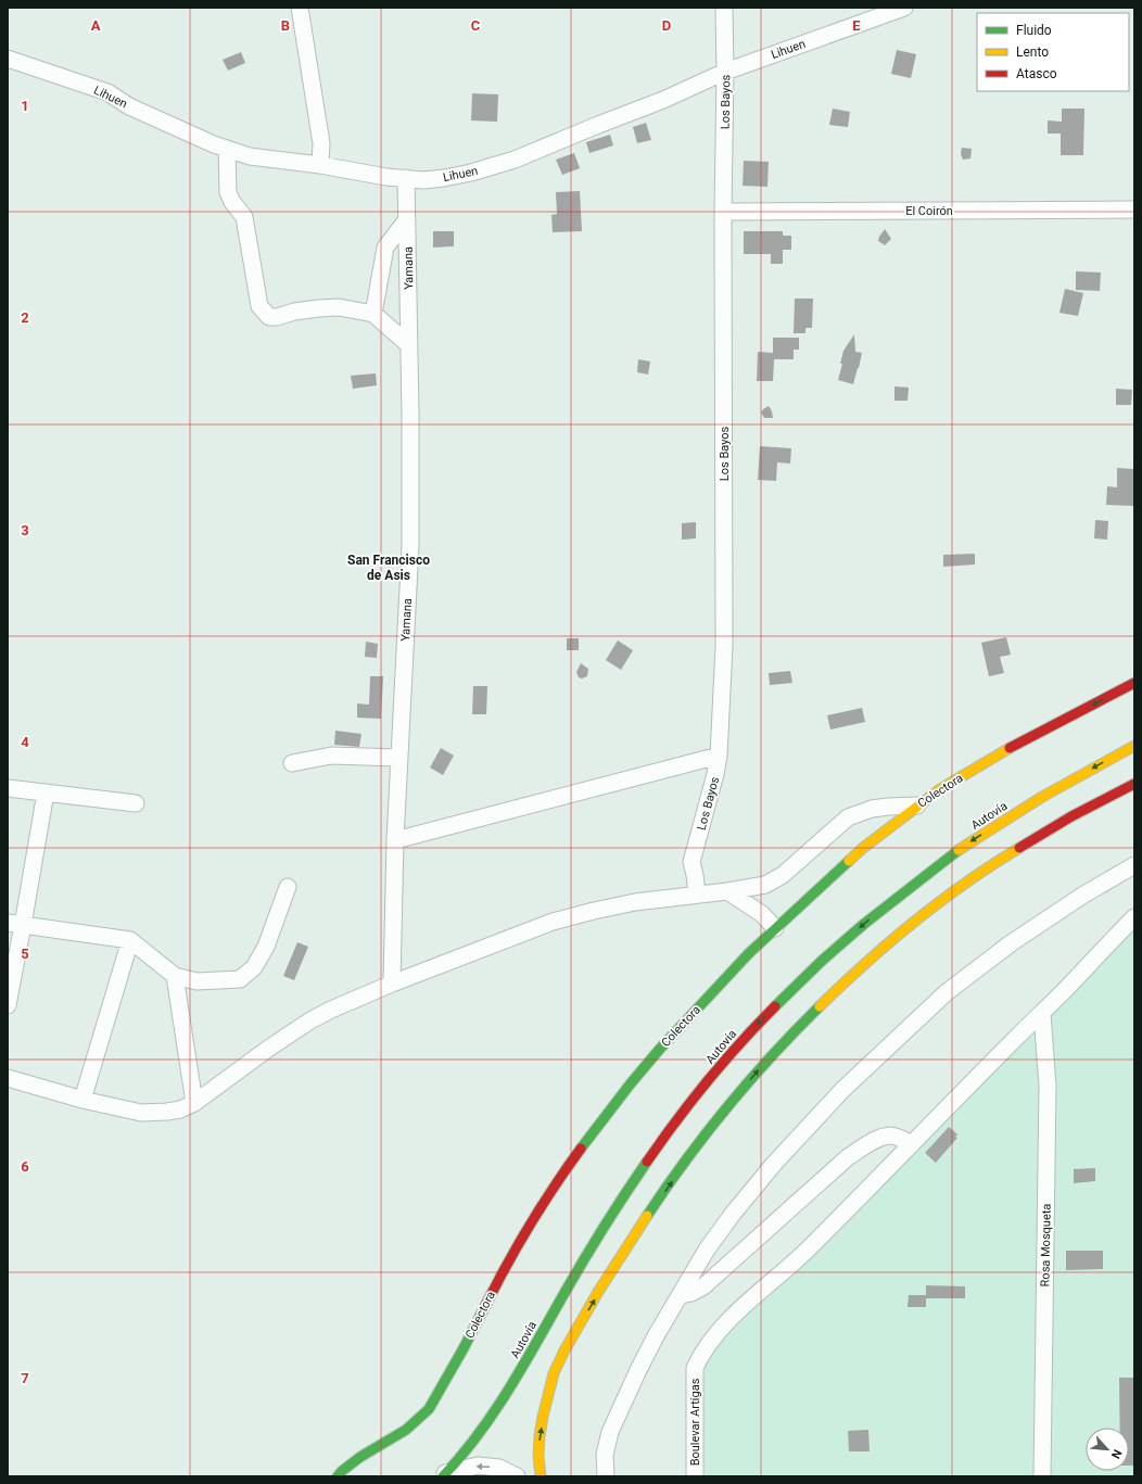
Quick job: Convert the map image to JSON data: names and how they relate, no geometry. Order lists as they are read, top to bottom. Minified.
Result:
{"streets":{"street":["Lihuen","Los Bayos","El Coirón","Yamana","Colectora","Autovía","Rosa Mosqueta","Boulevar Artígas"]},"crossings":[["Lihuen","Los Bayos"],["Lihuen","Yamana"],["Los Bayos","El Coirón"]],"districts":["San Francisco de Asis"],"legend":["Fluido","Lento","Atasco"],"north":"bottom right","grid":{"columns":["A","B","C","D","E"],"rows":["1","2","3","4","5","6","7"]}}
